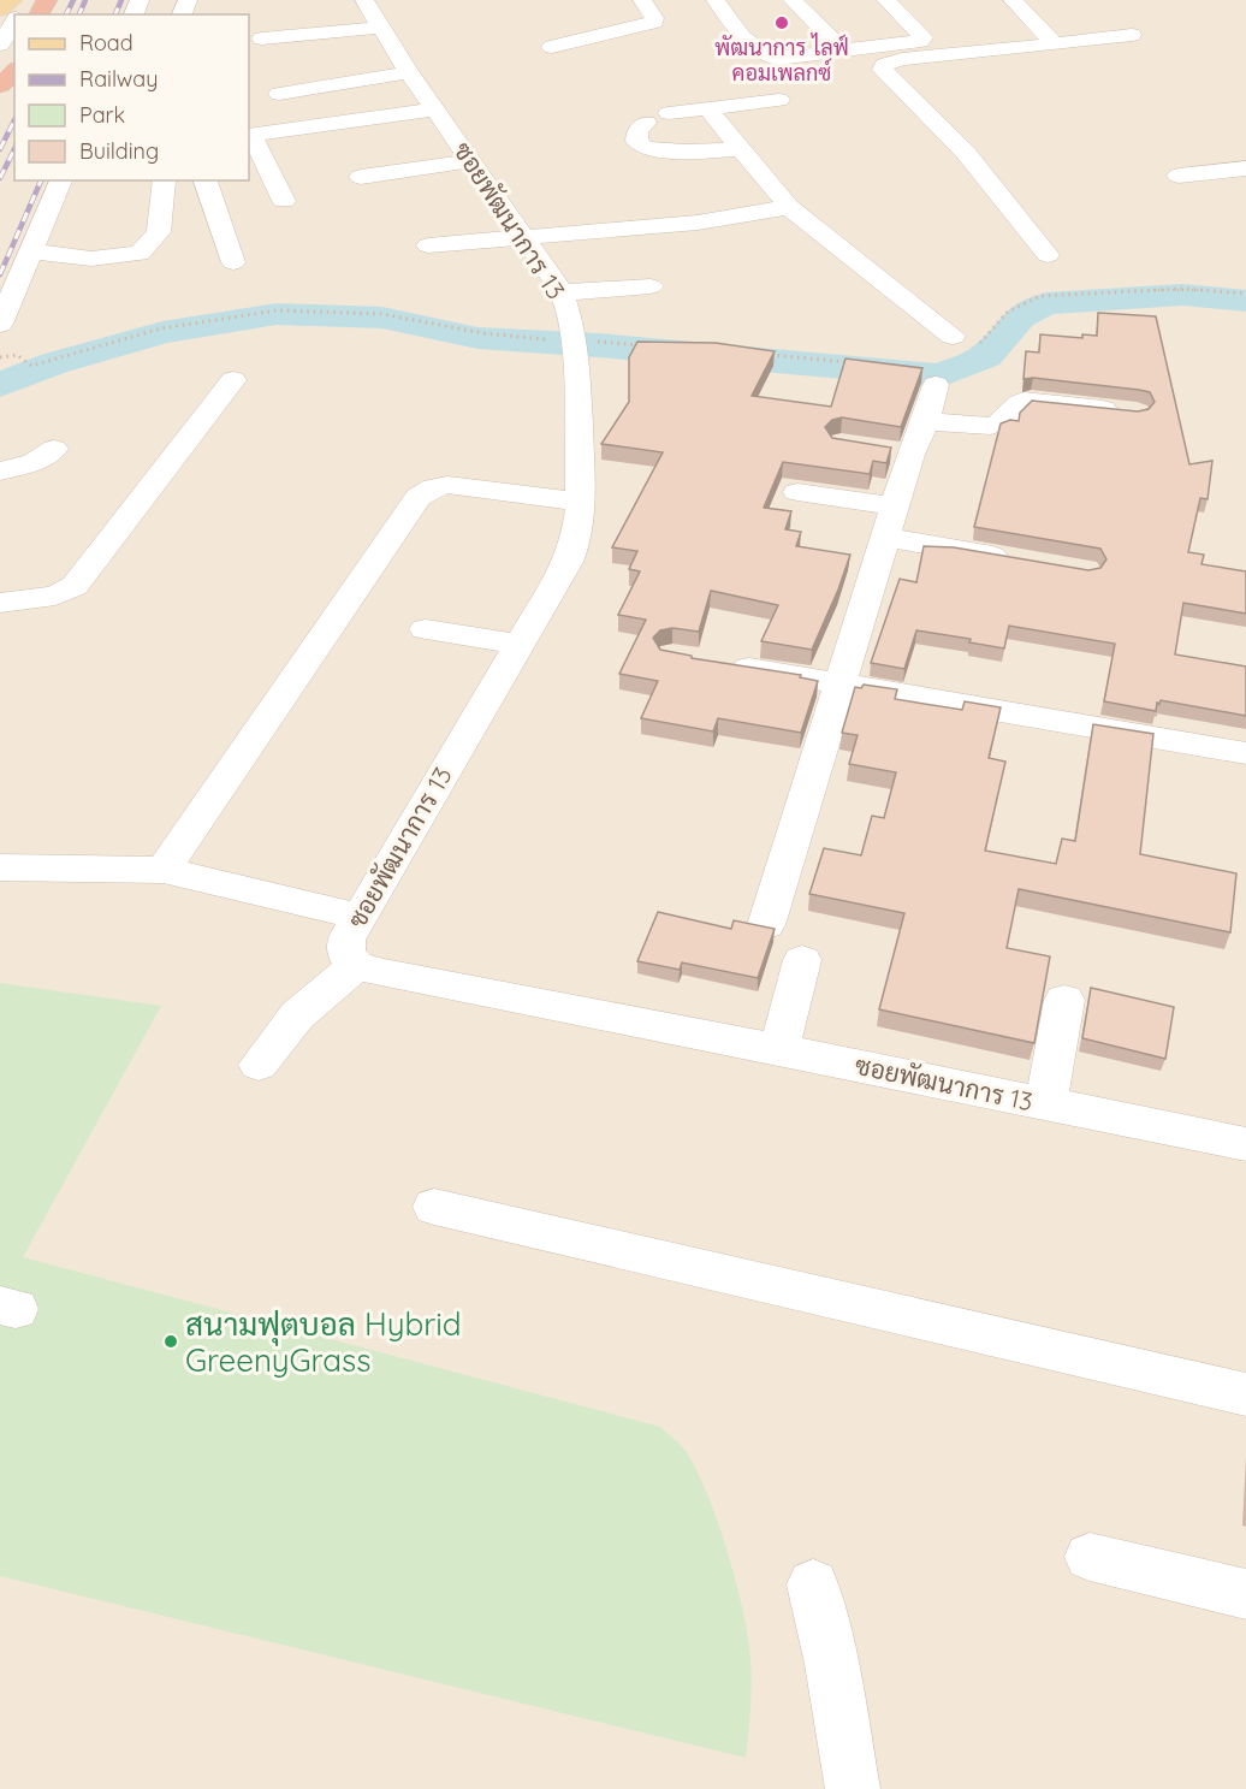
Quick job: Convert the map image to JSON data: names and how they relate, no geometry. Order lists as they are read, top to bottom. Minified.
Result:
{"streets":{"street":["ซอยพัฒนาการ 13"]},"places":["พัฒนาการ ไลฟ์ คอมเพลกซ์","สนามฟุตบอล Hybrid GreenyGrass"],"legend":["Road","Railway","Park","Building"]}
